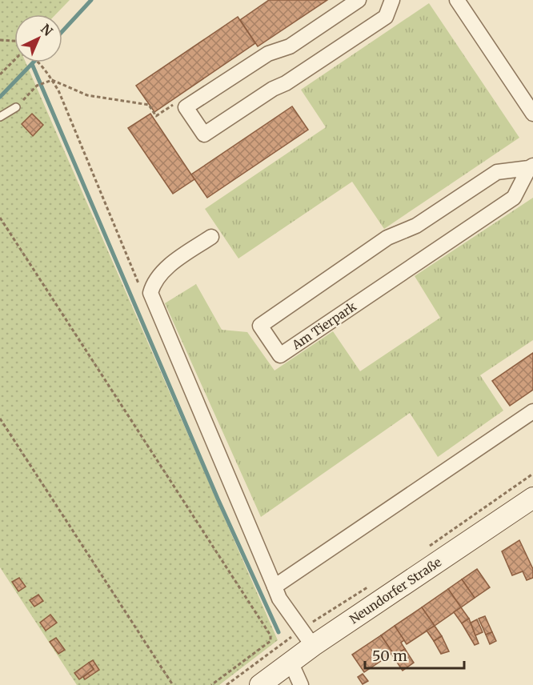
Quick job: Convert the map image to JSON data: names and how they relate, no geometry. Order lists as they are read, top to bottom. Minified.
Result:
{"streets":{"main road":["Neundorfer Straße"],"street":["Am Tierpark"]},"scale_bar":"50 m","north":"top right"}
